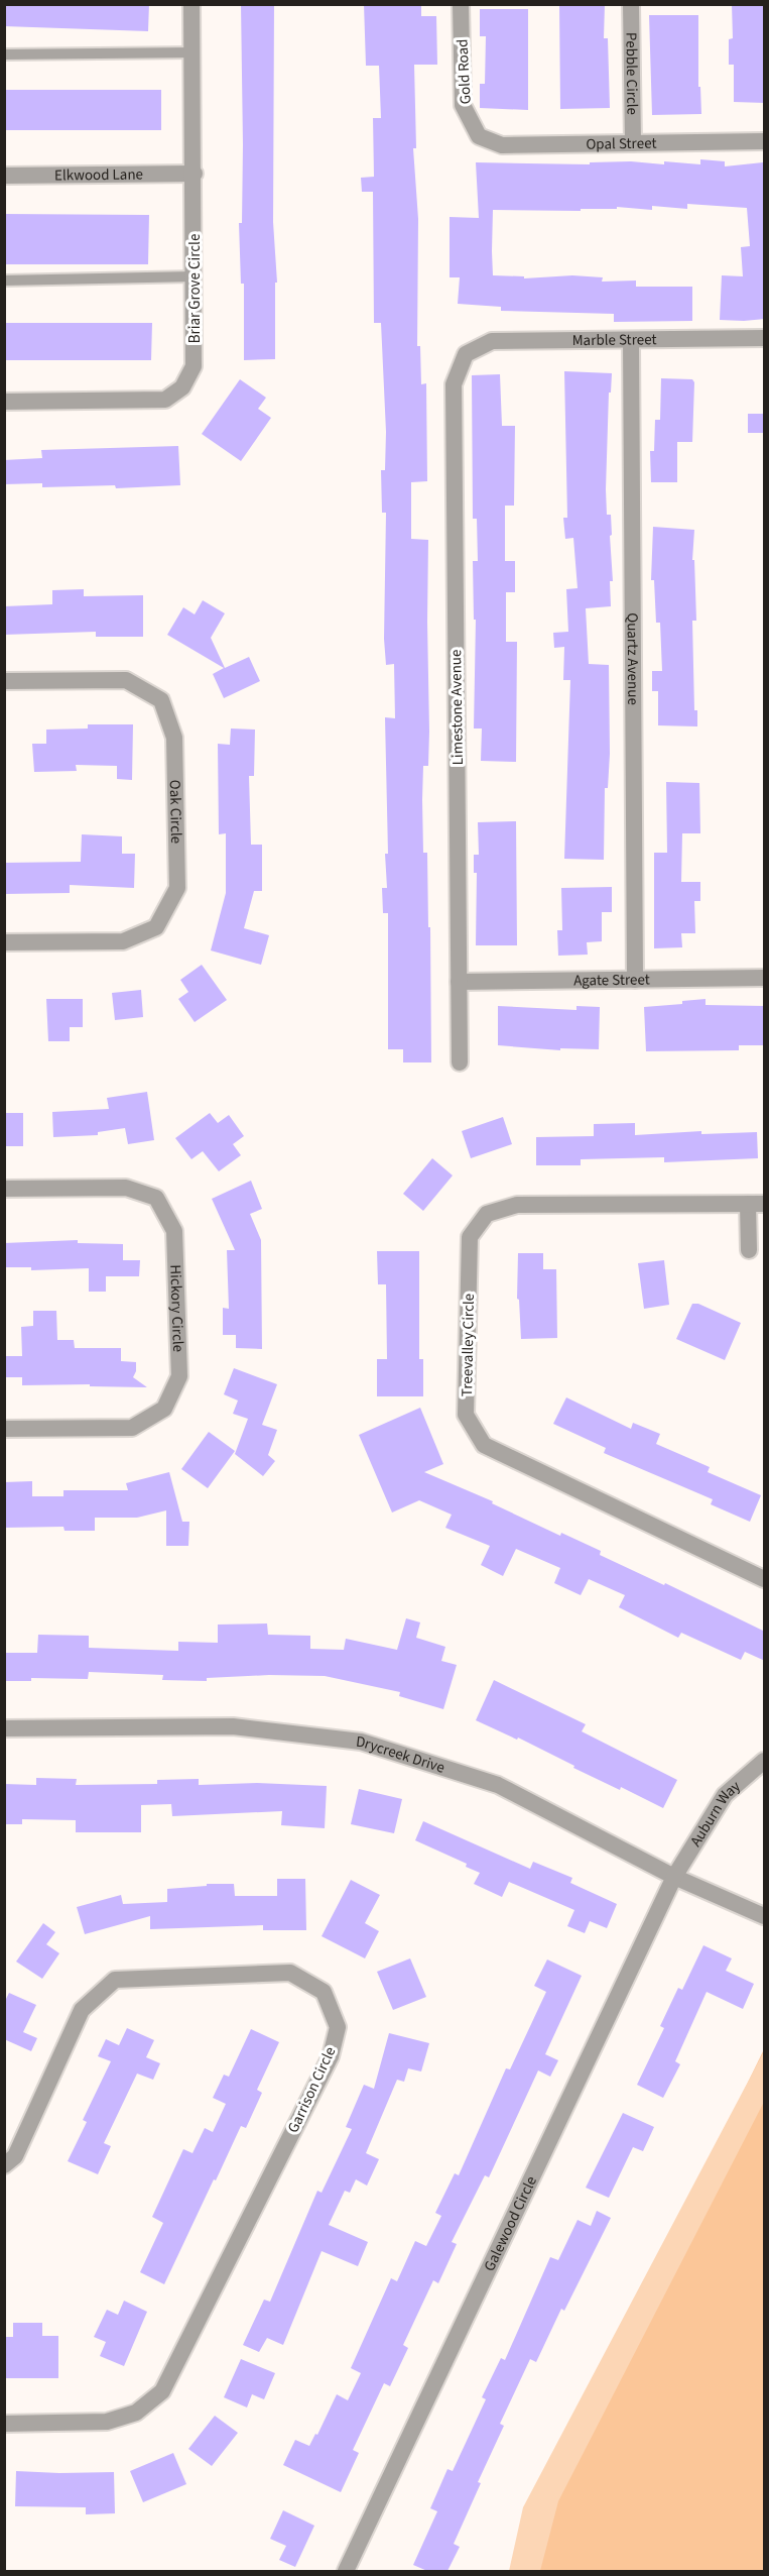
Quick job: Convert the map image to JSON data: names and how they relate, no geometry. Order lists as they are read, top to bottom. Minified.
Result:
{"streets":{"street":["Gold Road","Pebble Circle","Opal Street","Elkwood Lane","Briar Grove Circle","Marble Street","Quartz Avenue","Limestone Avenue","Oak Circle","Agate Street","Hickory Circle","Treevalley Circle","Drycreek Drive","Auburn Way","Garrison Circle","Galewood Circle"]},"crossings":[["Gold Road","Opal Street"],["Pebble Circle","Opal Street"],["Elkwood Lane","Briar Grove Circle"],["Marble Street","Quartz Avenue"],["Marble Street","Limestone Avenue"],["Quartz Avenue","Agate Street"],["Limestone Avenue","Agate Street"],["Drycreek Drive","Auburn Way"],["Drycreek Drive","Galewood Circle"],["Auburn Way","Galewood Circle"]]}
